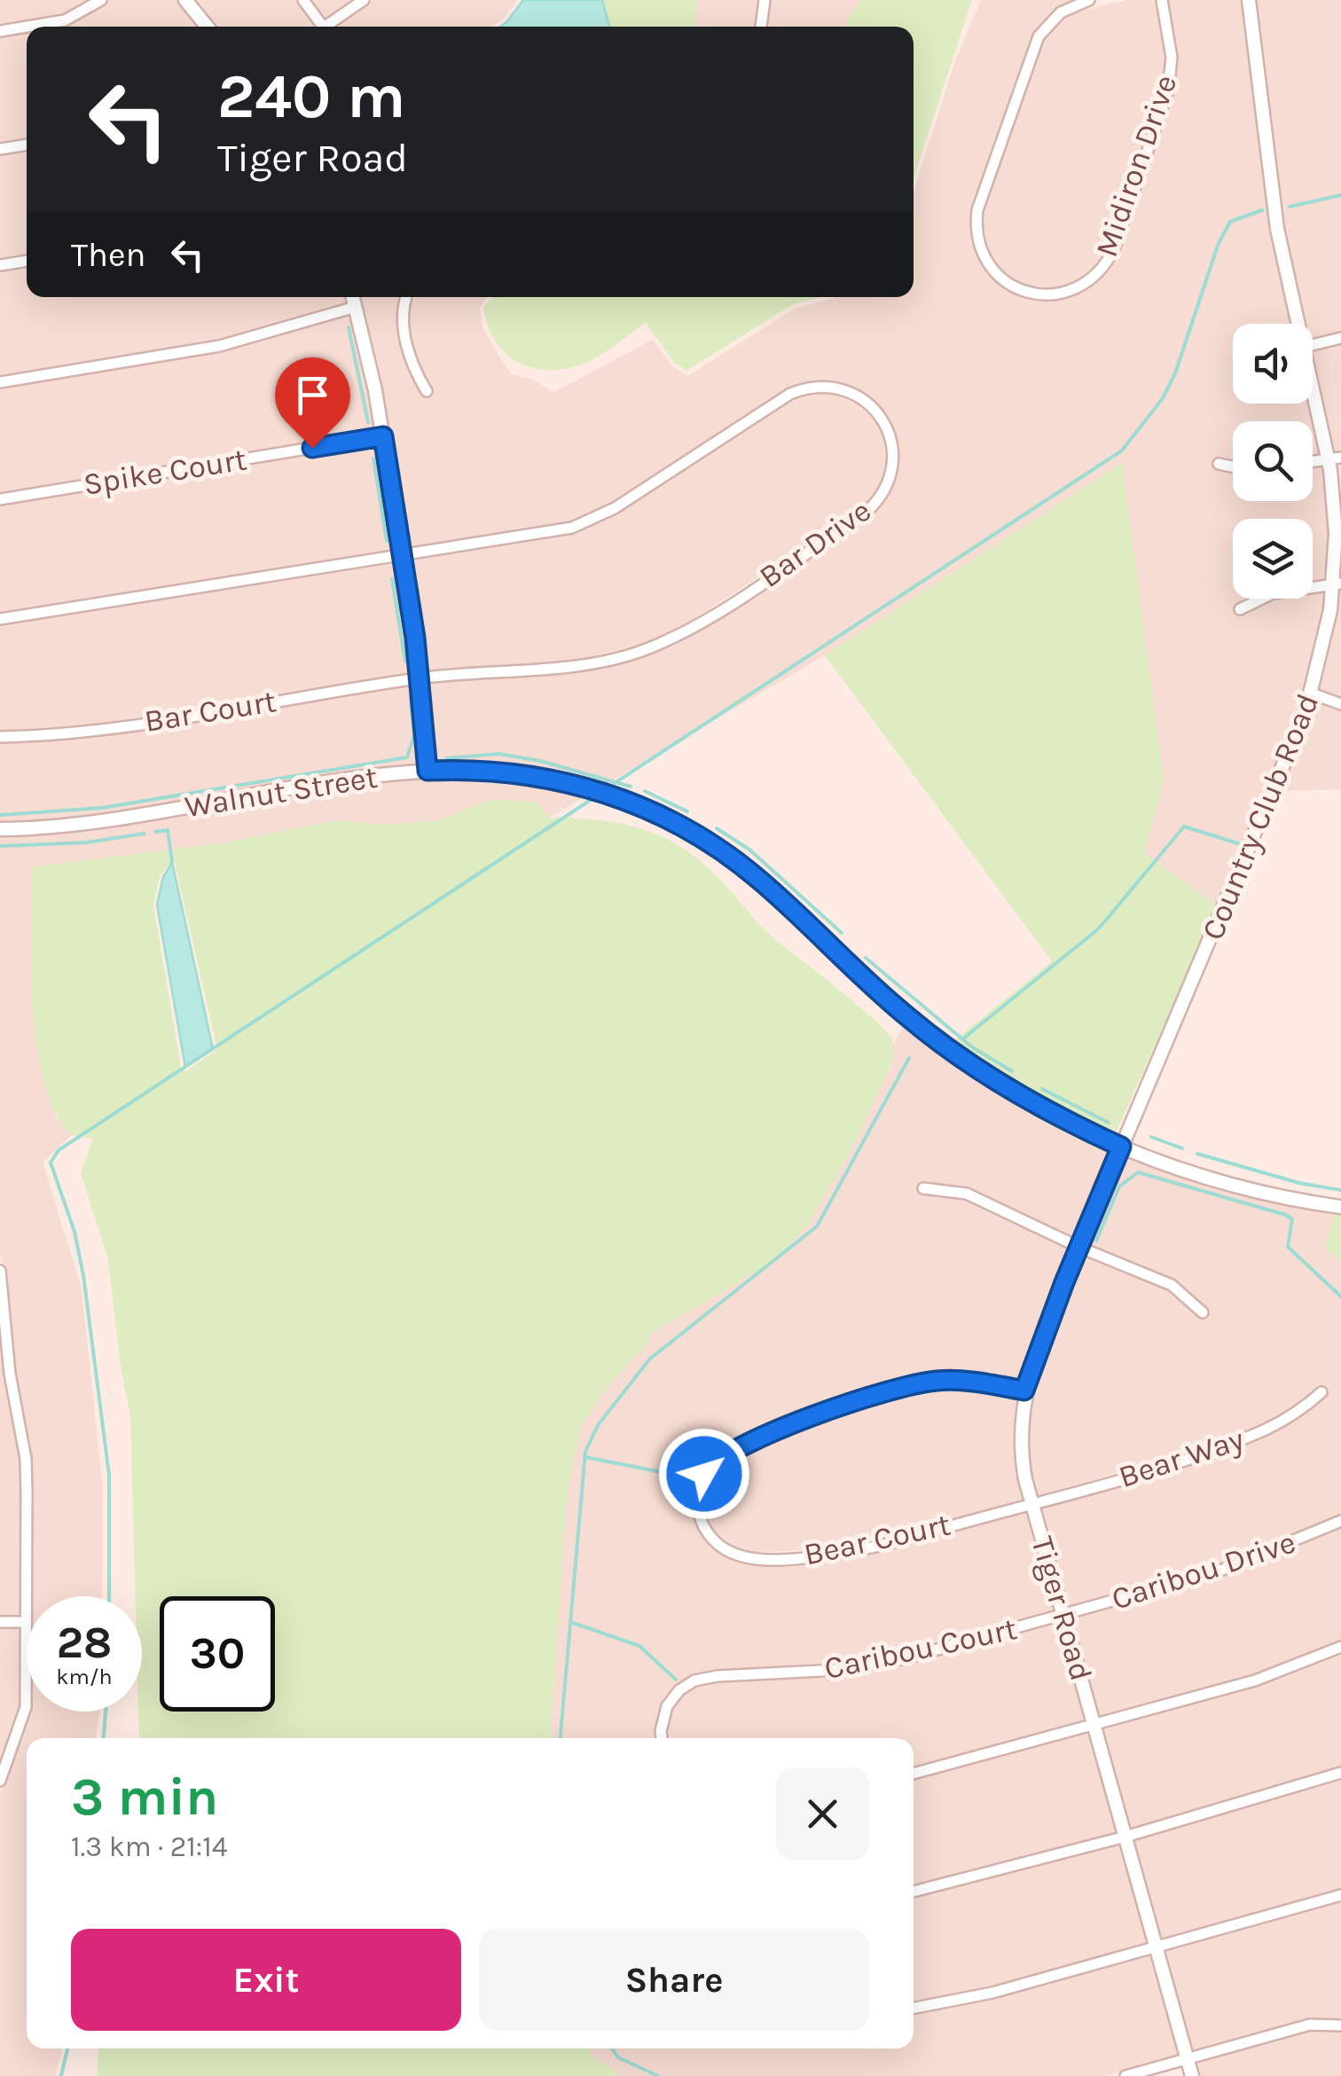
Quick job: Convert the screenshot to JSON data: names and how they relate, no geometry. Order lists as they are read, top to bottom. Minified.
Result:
{"streets":{"street":["Midiron Drive","Spike Court","Bar Drive","Bar Court","Walnut Street","Country Club Road","Bear Way","Bear Court","Caribou Drive","Tiger Road","Caribou Court"]},"crossings":[["Bar Drive","Bar Court"],["Walnut Street","Country Club Road"],["Walnut Street","Tiger Road"],["Country Club Road","Tiger Road"],["Bear Way","Bear Court"],["Bear Way","Tiger Road"],["Bear Court","Tiger Road"],["Caribou Drive","Tiger Road"],["Caribou Drive","Caribou Court"],["Tiger Road","Caribou Court"]],"page":{"turn":["240 m","Tiger Road"],"then":"Then","speed":"28 km/h","limit":"30","heading":["3 min","1.3 km · 21:14"],"buttons":["Exit","Share"]}}
